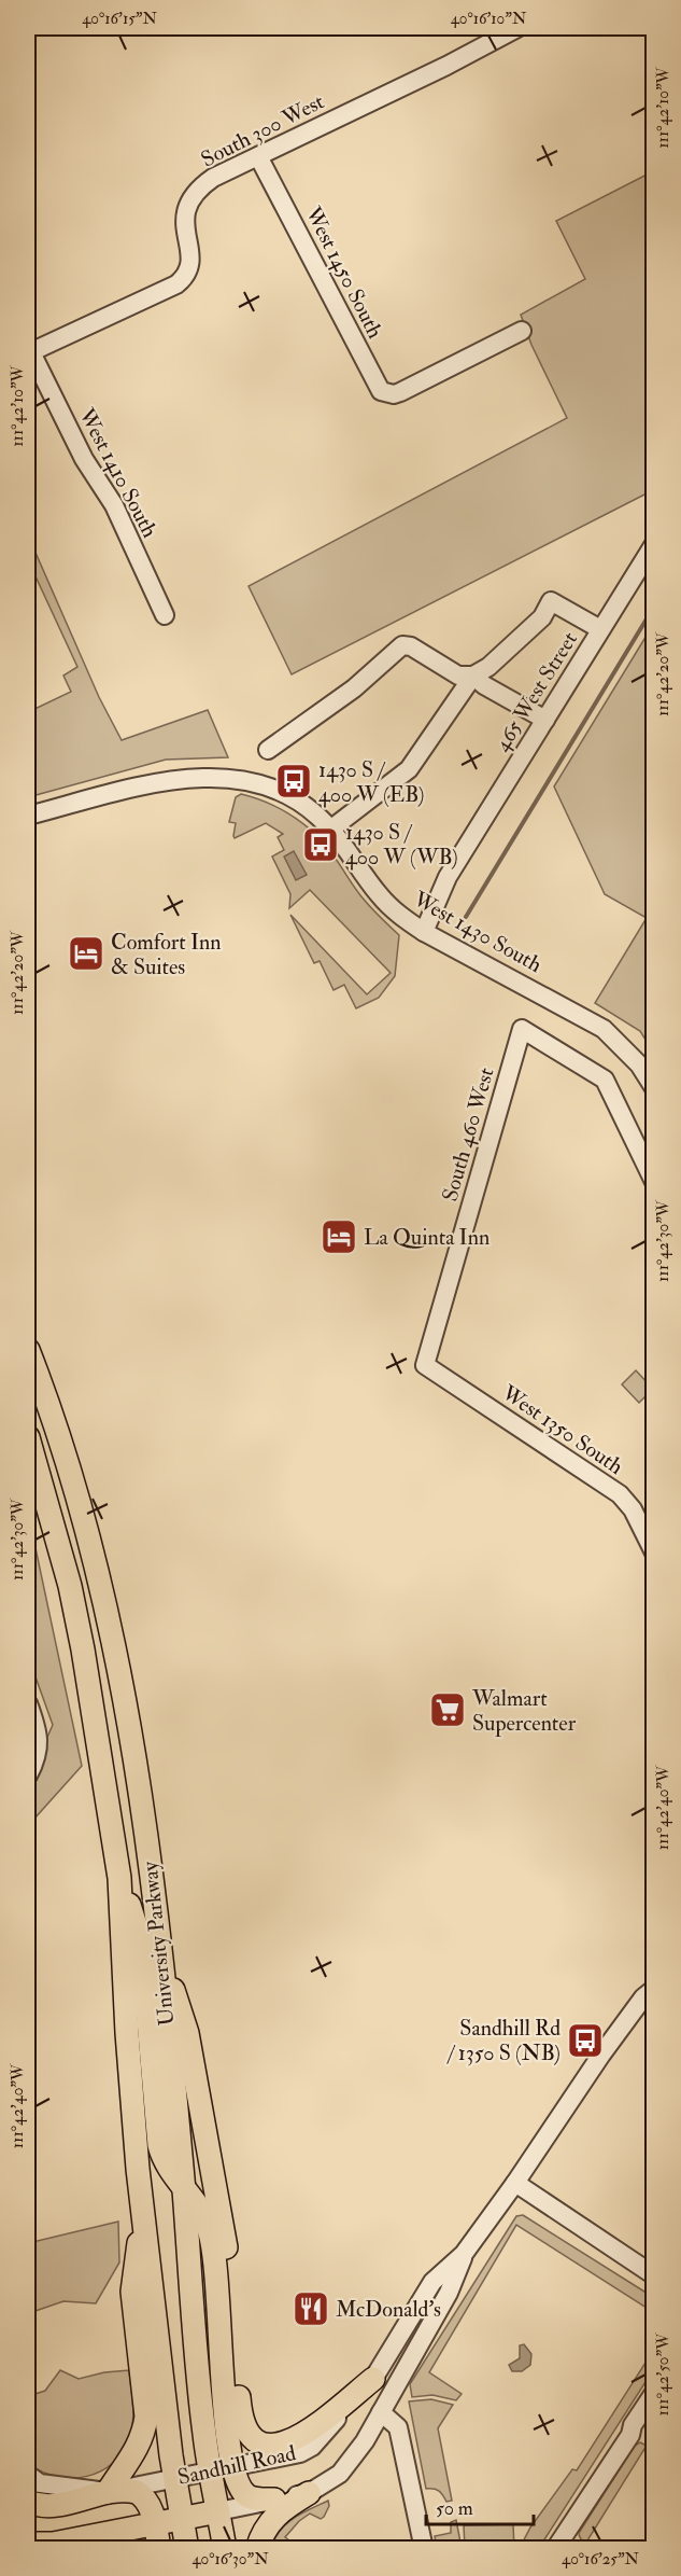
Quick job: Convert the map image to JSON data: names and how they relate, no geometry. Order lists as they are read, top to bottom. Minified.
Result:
{"streets":{"main road":["University Parkway","Sandhill Road"],"street":["South 300 West","West 1450 South","West 1410 South","465 West Street","West 1430 South","South 460 West","West 1350 South"]},"crossings":[["South 300 West","West 1450 South"],["South 300 West","West 1410 South"],["465 West Street","West 1430 South"],["South 460 West","West 1350 South"],["University Parkway","Sandhill Road"]],"places":{"bus stop":["1430 S / 400 W (EB)","1430 S / 400 W (WB)","Sandhill Rd / 1350 S (NB)"],"hotel":["Comfort Inn & Suites","La Quinta Inn"],"supermarket":["Walmart Supercenter"],"restaurant":["McDonald's"]},"scale_bar":"50 m","coordinates":["40°16'15\"N","40°16'10\"N","111°42'10\"W","111°42'20\"W","111°42'30\"W","111°42'40\"W","111°42'50\"W","40°16'30\"N","40°16'25\"N"]}
